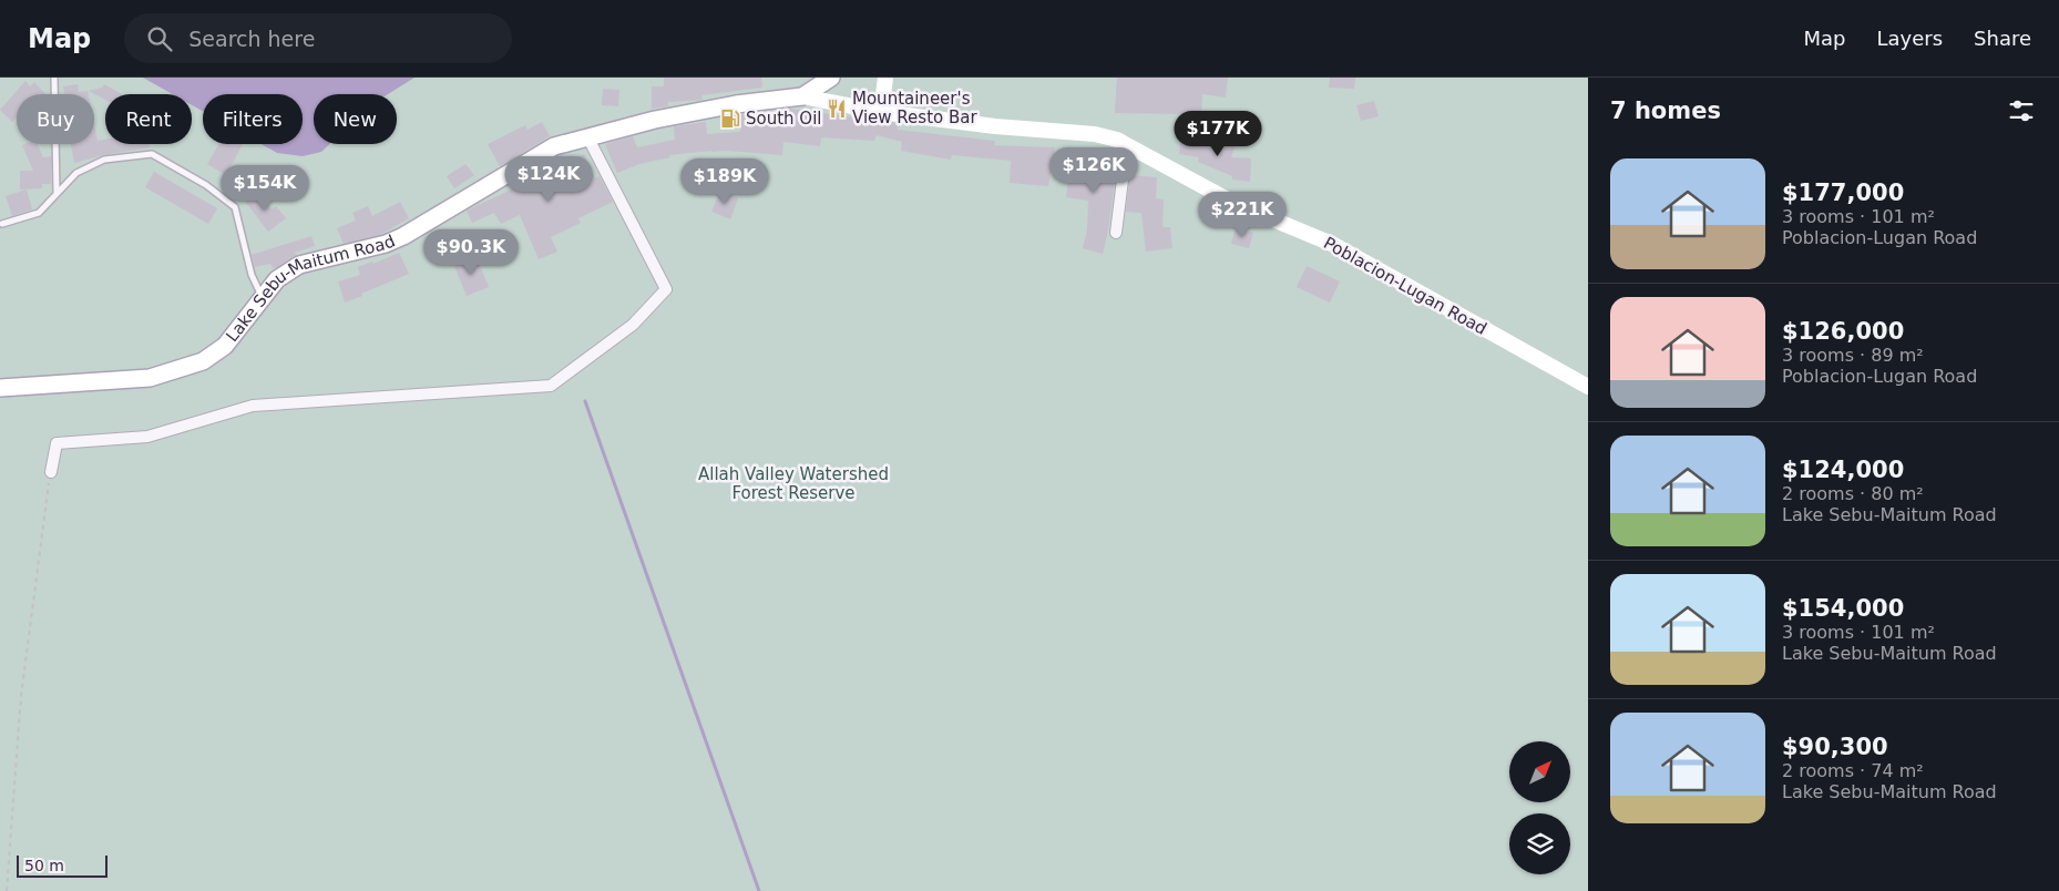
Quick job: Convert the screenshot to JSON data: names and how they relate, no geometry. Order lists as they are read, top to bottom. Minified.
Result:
{"streets":{"main road":["Poblacion-Lugan Road","Lake Sebu-Maitum Road"]},"crossings":[["Poblacion-Lugan Road","Lake Sebu-Maitum Road"]],"parks":["Allah Valley Watershed Forest Reserve"],"places":{"restaurant":["Mountaineer's View Resto Bar"],"fuel station":["South Oil"]},"scale_bar":"50 m","north":"top right","page":{"header":"Map","search":"Search here","nav":["Map","Layers","Share"],"heading":"7 homes","chip":["Buy","Rent","Filters","New"],"price":["$177K","$126K","$124K","$189K","$154K","$221K","$90.3K"],"list":[{"name":"$177,000","note":"3 rooms · 101 m² · Poblacion-Lugan Road"},{"name":"$126,000","note":"3 rooms · 89 m² · Poblacion-Lugan Road"},{"name":"$124,000","note":"2 rooms · 80 m² · Lake Sebu-Maitum Road"},{"name":"$154,000","note":"3 rooms · 101 m² · Lake Sebu-Maitum Road"},{"name":"$90,300","note":"2 rooms · 74 m² · Lake Sebu-Maitum Road"}],"scale":"50 m"}}
